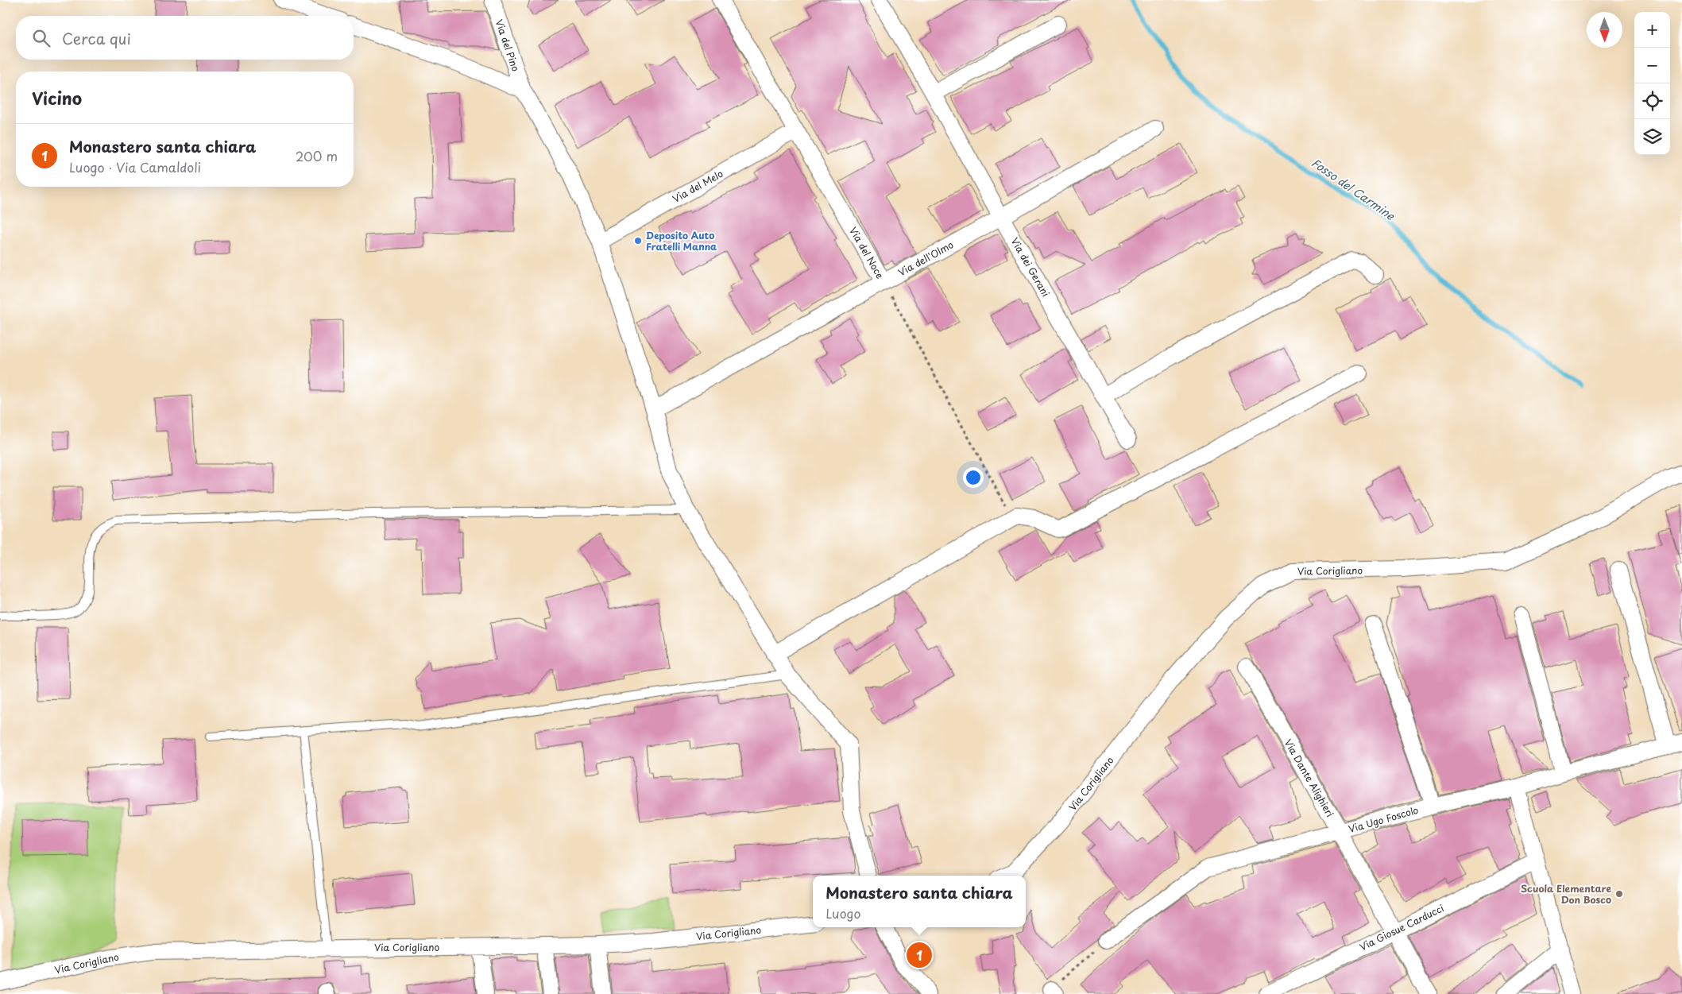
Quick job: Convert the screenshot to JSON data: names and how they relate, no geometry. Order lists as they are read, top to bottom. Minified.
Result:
{"streets":{"street":["Via del Pino","Via del Melo","Via del Noce","Via dell'Olmo","Via dei Gerani","Via Corigliano","Via Dante Alighieri","Via Ugo Foscolo","Via Giosue Carducci"]},"crossings":[["Via del Pino","Via del Melo"],["Via del Pino","Via dell'Olmo"],["Via del Melo","Via del Noce"],["Via del Noce","Via dell'Olmo"],["Via dell'Olmo","Via dei Gerani"],["Via Dante Alighieri","Via Ugo Foscolo"],["Via Dante Alighieri","Via Giosue Carducci"]],"water":["Fosso del Carmine"],"places":["Deposito Auto Fratelli Manna","Scuola Elementare Don Bosco"],"north":"bottom","page":{"map_buttons":["+","−"],"search":"Cerca qui","heading":"Vicino","list":[{"mark":"1","name":"Monastero santa chiara","note":"Luogo · Via Camaldoli","value":"200 m"}],"popup":["Monastero santa chiara","Luogo"],"pins":"1"}}
